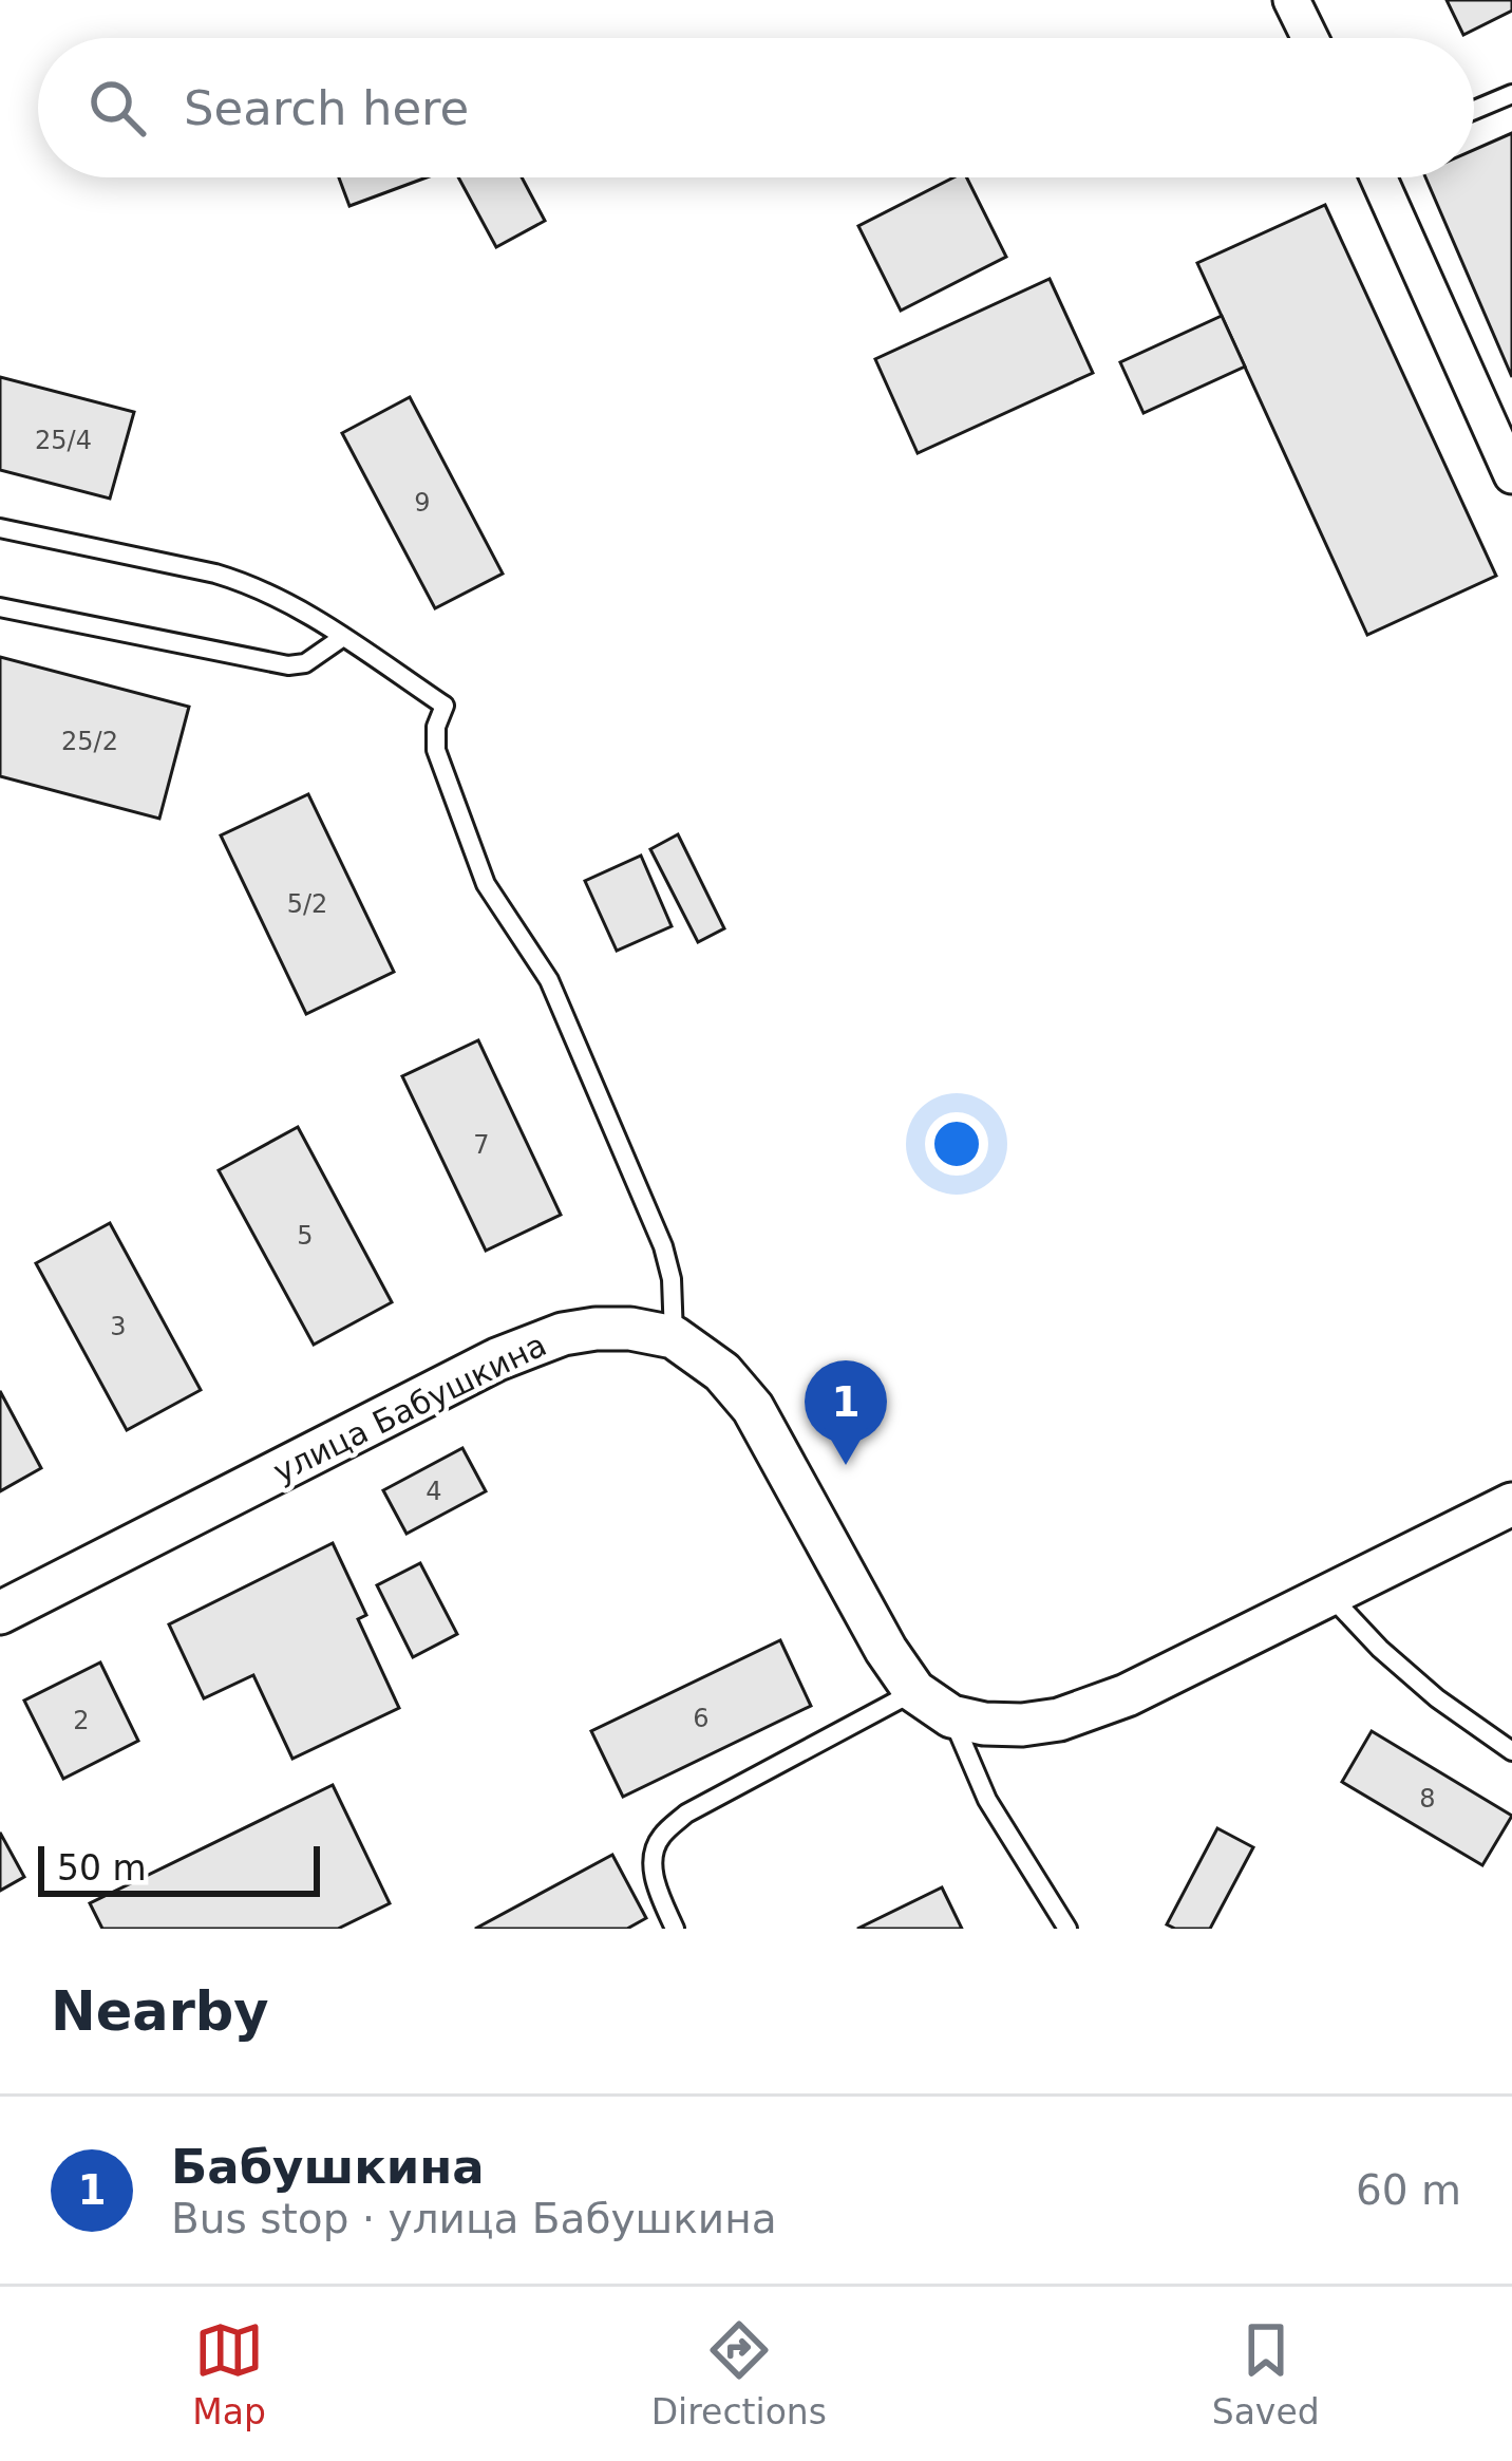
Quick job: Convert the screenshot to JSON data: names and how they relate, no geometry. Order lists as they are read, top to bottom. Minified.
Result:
{"streets":{"street":["улица Бабушкина"]},"house_numbers":["25/4","9","25/2","5/2","7","5","3","4","6","2","8"],"scale_bar":"50 m","page":{"search":"Search here","pins":"1","scale":"50 m","heading":"Nearby","list":[{"mark":"1","name":"Бабушкина","note":"Bus stop · улица Бабушкина","value":"60 m"}],"nav":["Map","Directions","Saved"]}}
